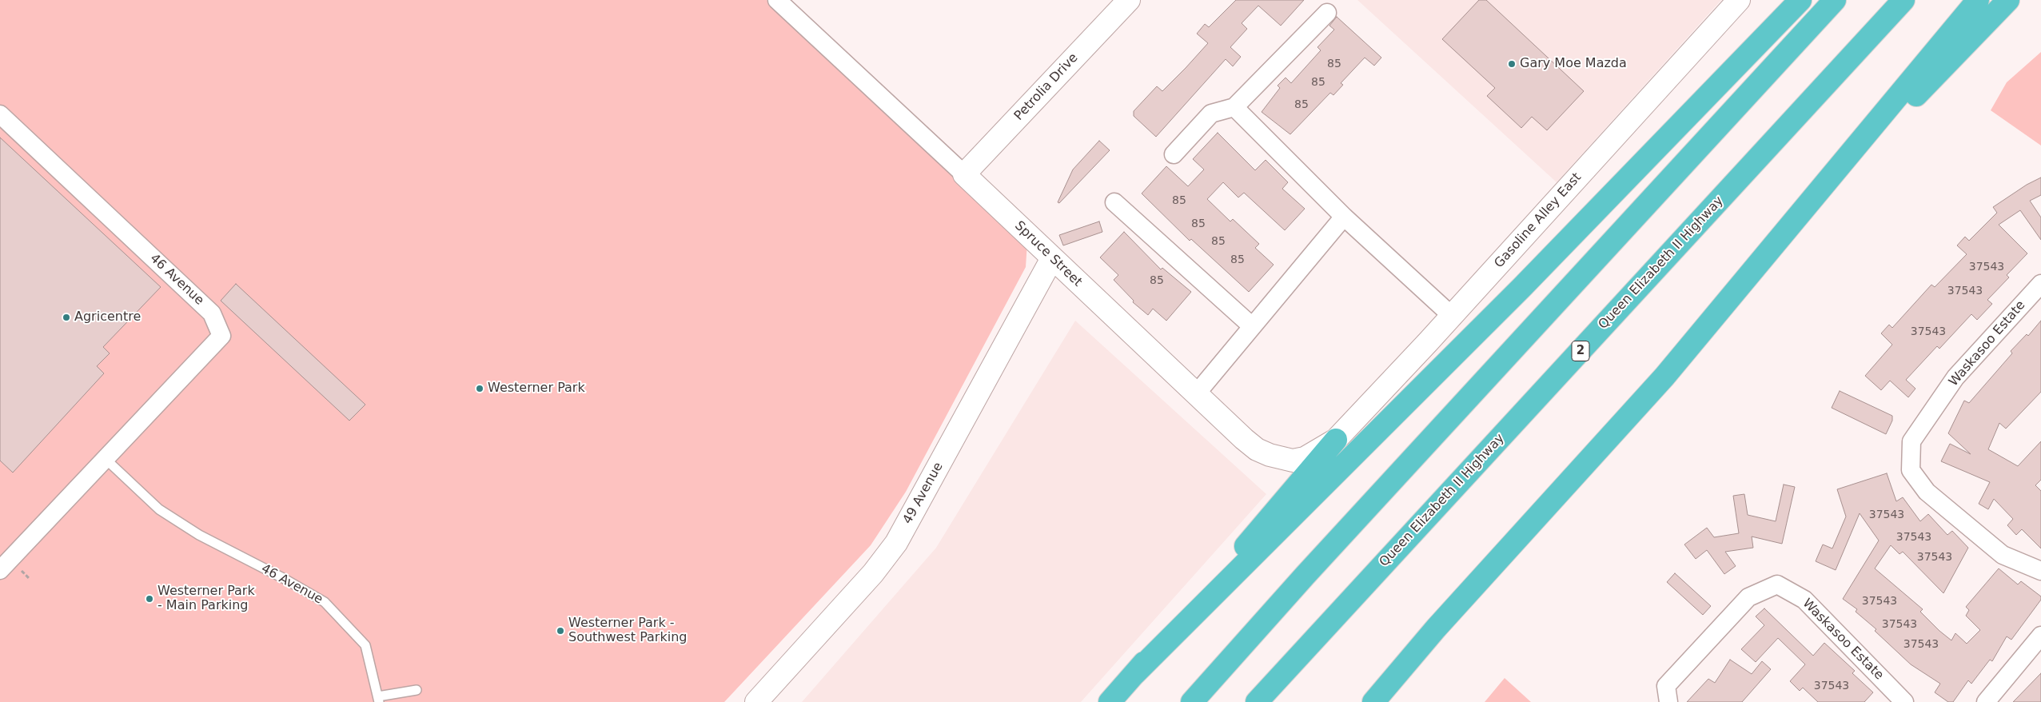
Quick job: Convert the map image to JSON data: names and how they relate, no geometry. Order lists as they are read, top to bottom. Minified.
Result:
{"streets":{"highway":["Queen Elizabeth II Highway","2"],"street":["Petrolia Drive","Gasoline Alley East","Spruce Street","46 Avenue","Waskasoo Estate","49 Avenue"]},"crossings":[["Petrolia Drive","Spruce Street"],["Gasoline Alley East","Spruce Street"],["Spruce Street","49 Avenue"]],"places":["Gary Moe Mazda","Agricentre","Westerner Park","Westerner Park - Main Parking","Westerner Park - Southwest Parking"],"house_numbers":["85","85","85","85","85","85","85","37543","85","37543","37543","37543","37543","37543","37543","37543","37543","37543"]}
